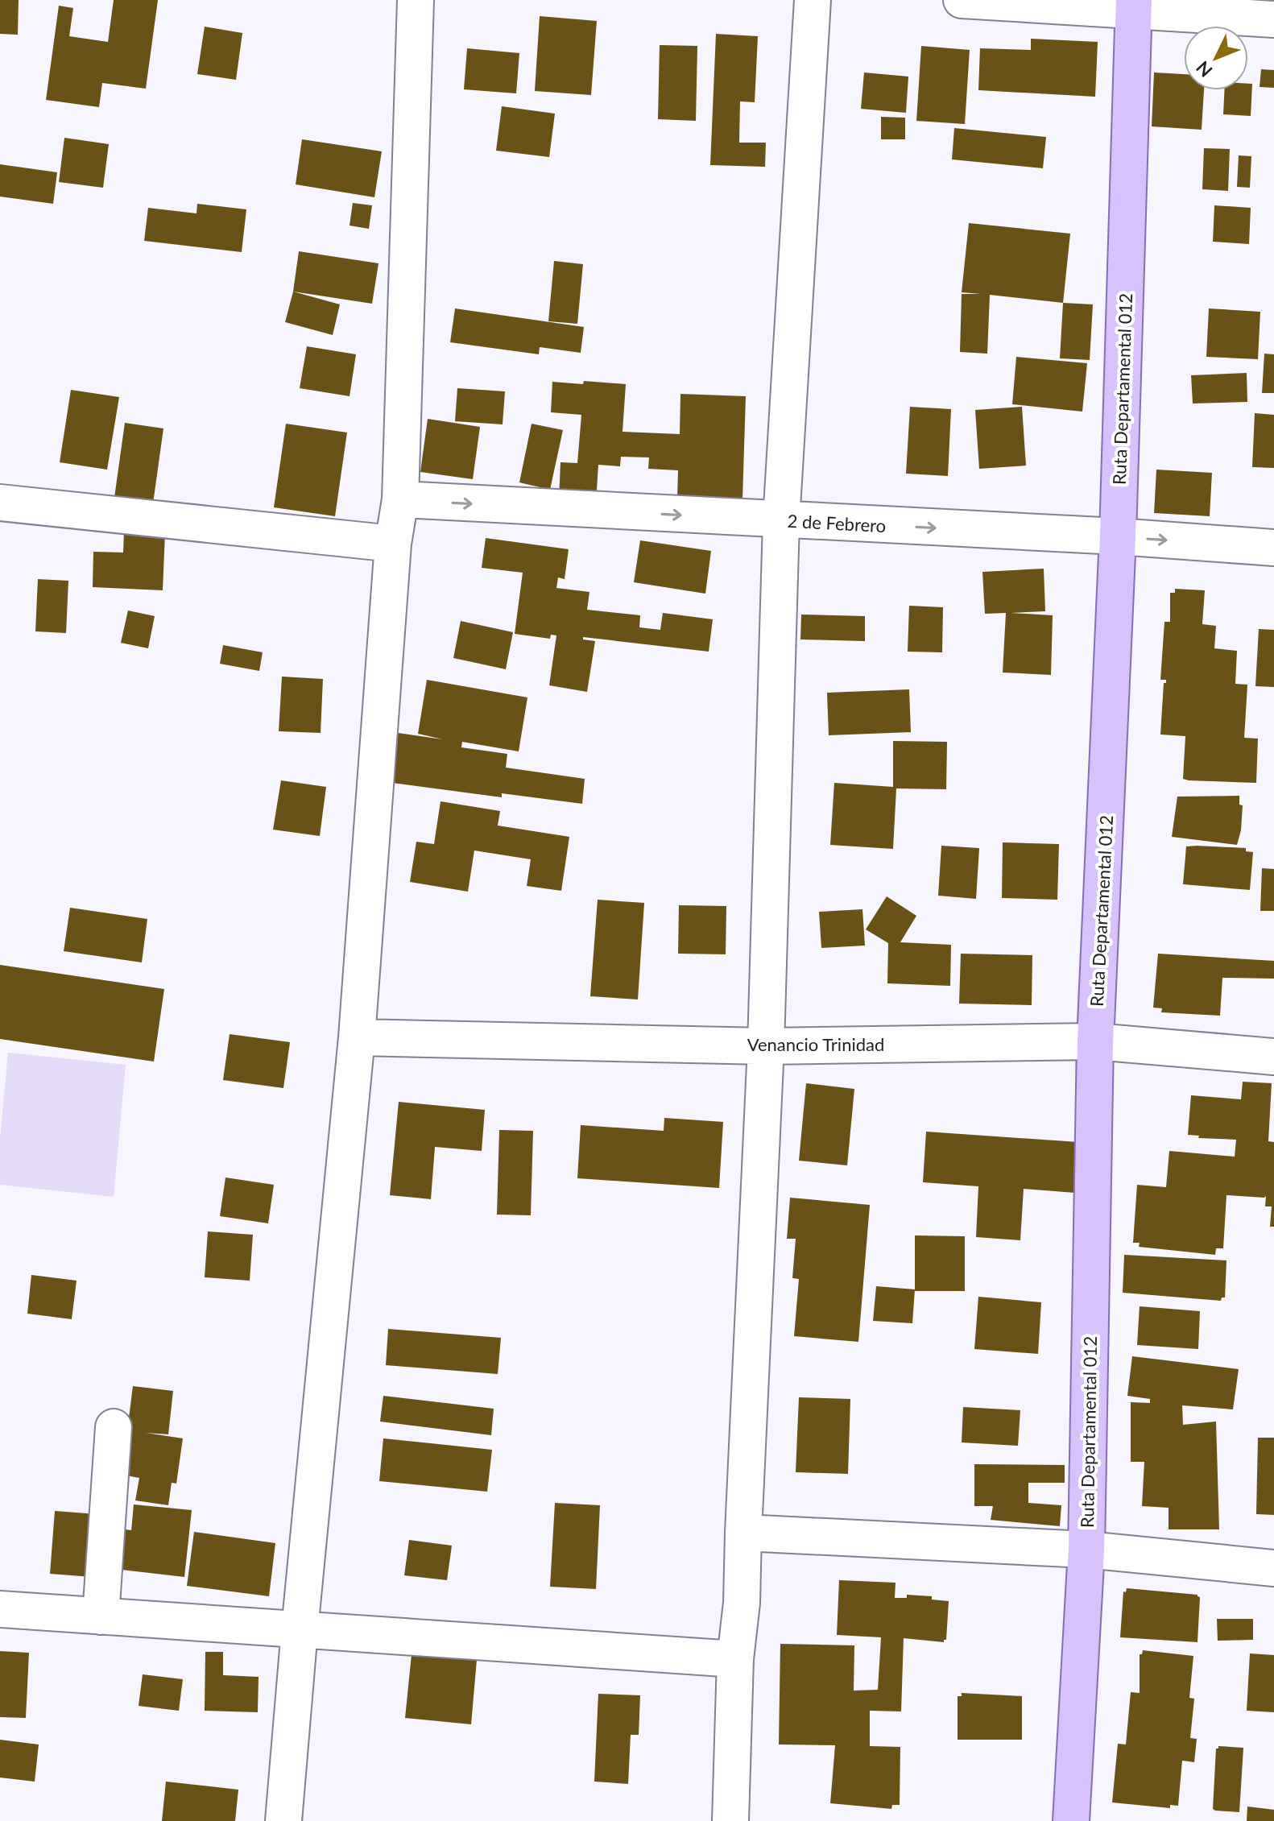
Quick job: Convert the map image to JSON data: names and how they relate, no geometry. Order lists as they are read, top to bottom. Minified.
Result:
{"streets":{"main road":["Ruta Departamental 012"],"street":["2 de Febrero","Venancio Trinidad"]},"crossings":[["Ruta Departamental 012","2 de Febrero"],["Ruta Departamental 012","Venancio Trinidad"]],"one_way":["2 de Febrero"],"north":"bottom left"}
